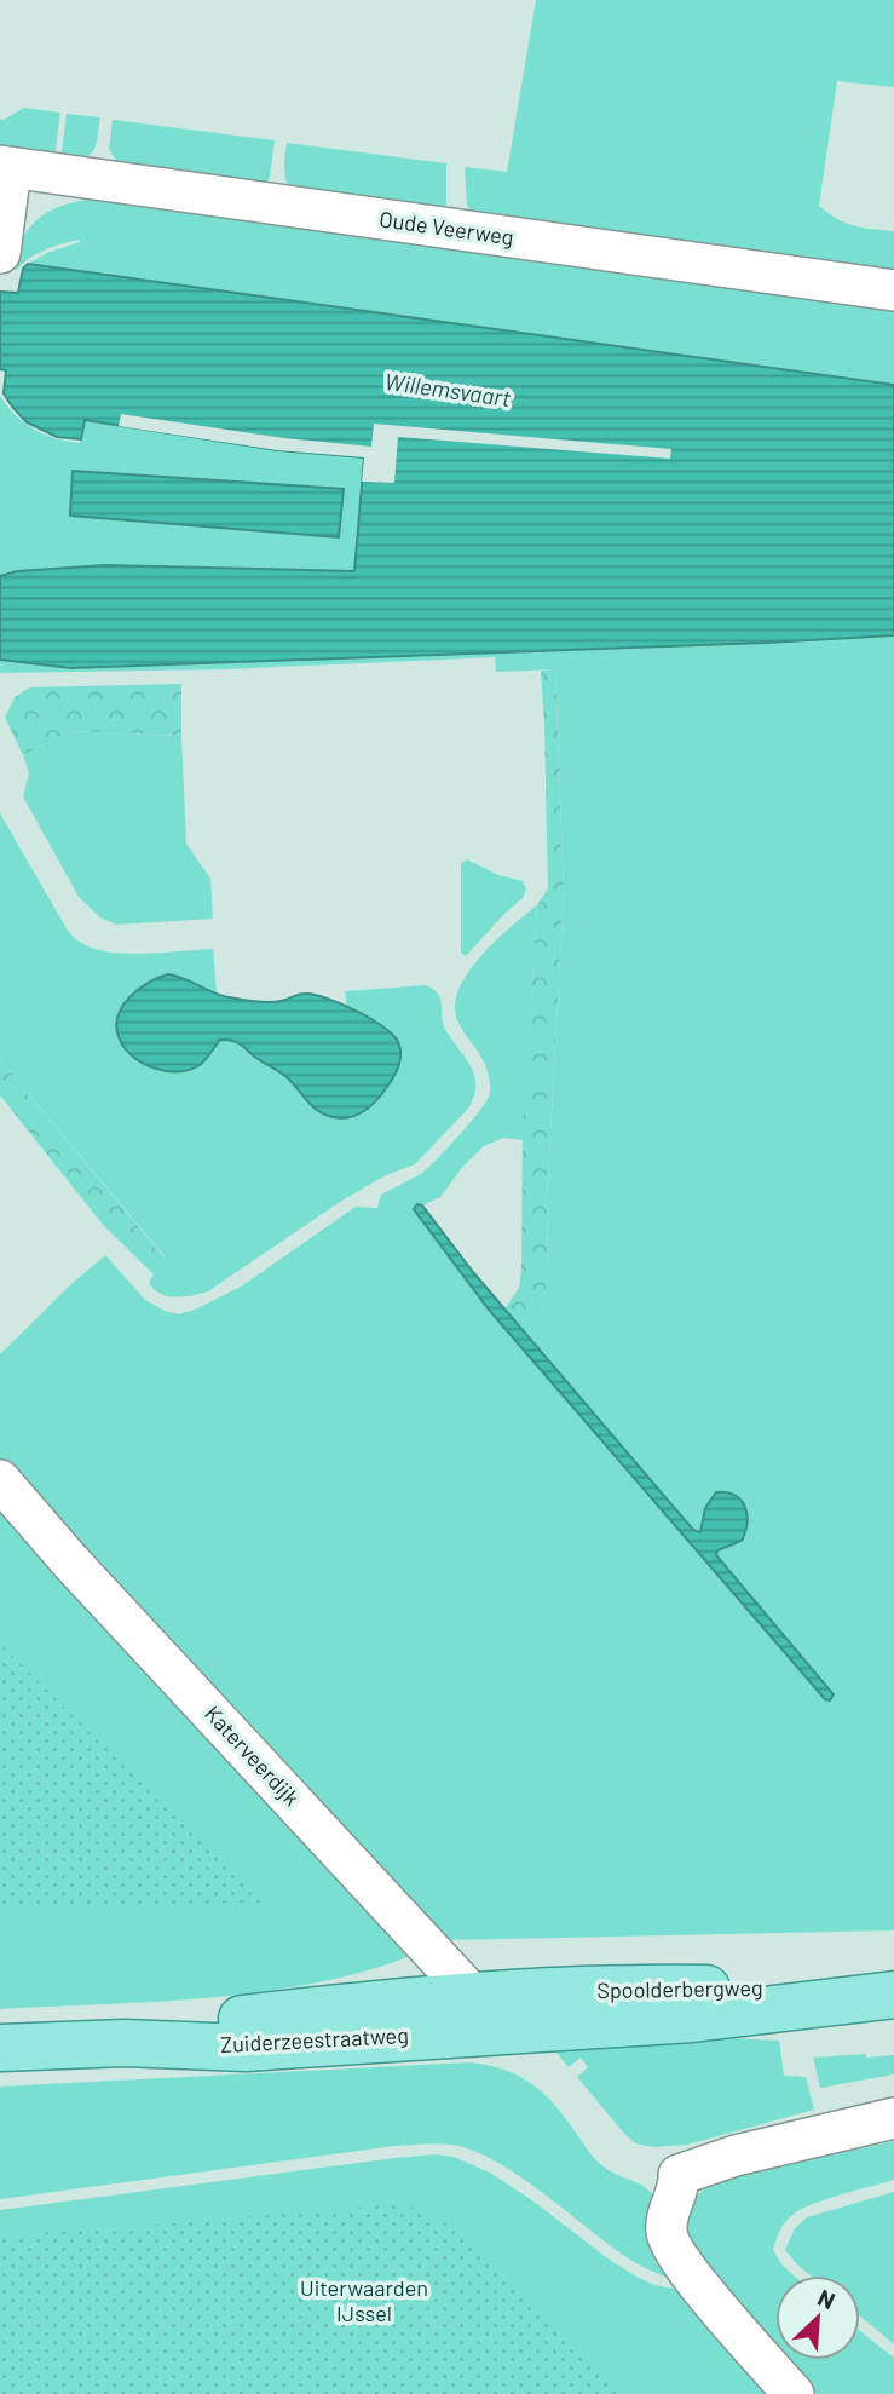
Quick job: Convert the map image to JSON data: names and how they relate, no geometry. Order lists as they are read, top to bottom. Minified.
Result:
{"streets":{"main road":["Spoolderbergweg","Zuiderzeestraatweg"],"street":["Oude Veerweg","Katerveerdijk"]},"crossings":[["Katerveerdijk","Spoolderbergweg"],["Katerveerdijk","Zuiderzeestraatweg"],["Spoolderbergweg","Zuiderzeestraatweg"]],"water":["Willemsvaart"],"parks":["Uiterwaarden IJssel"],"north":"top right"}
